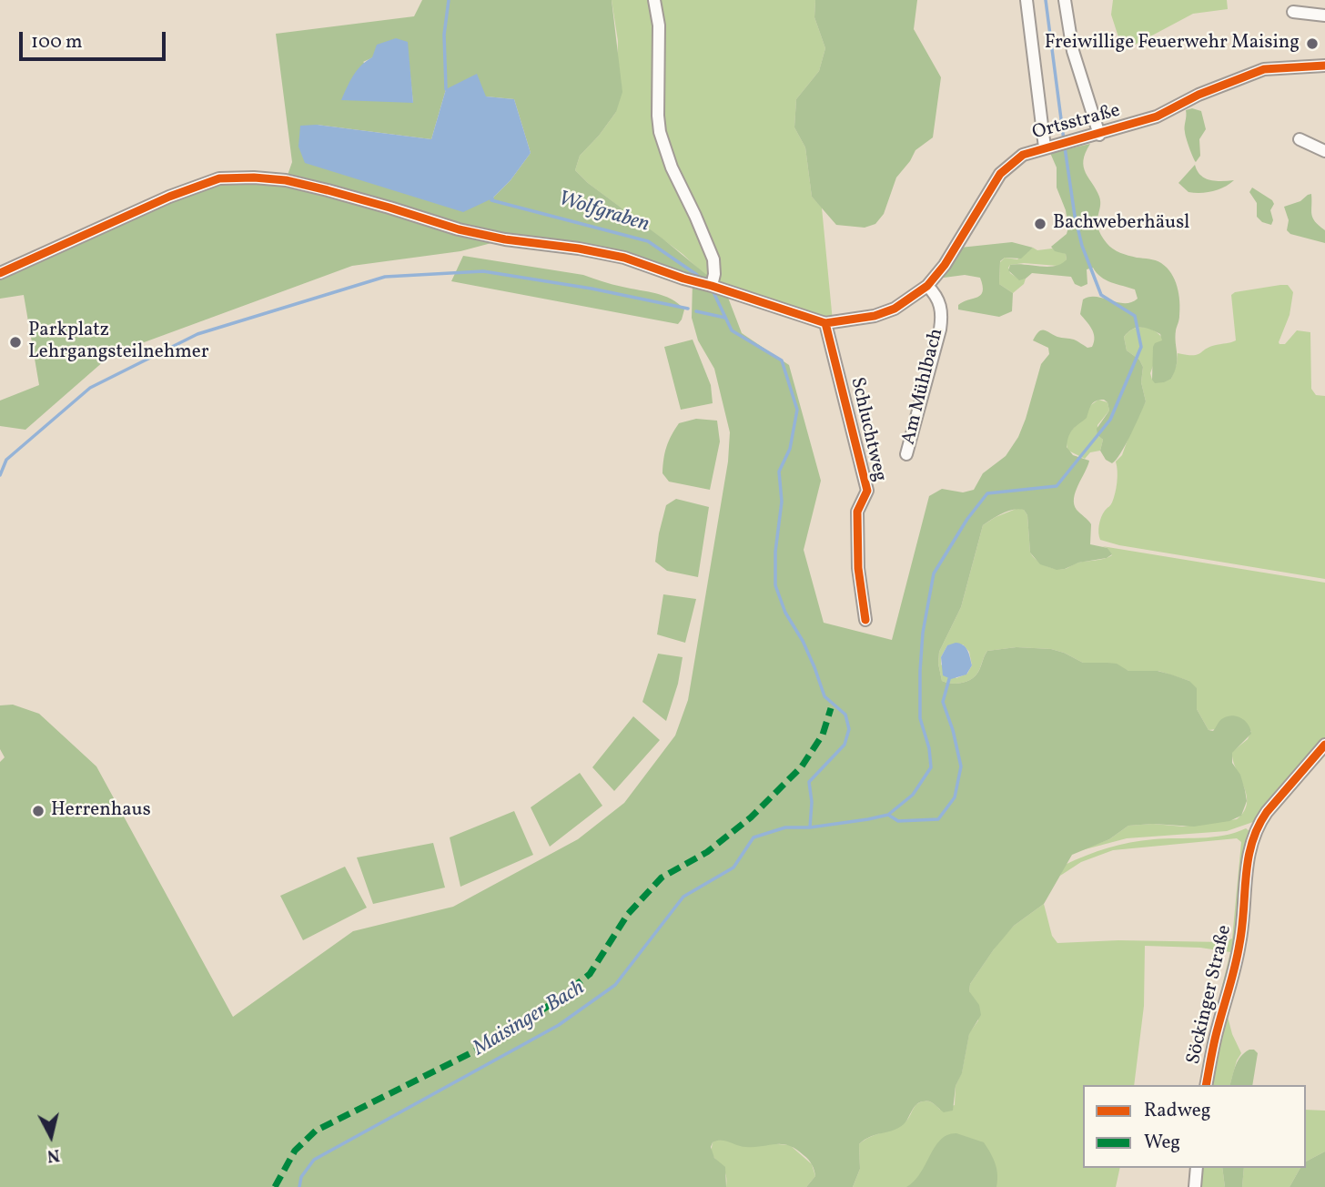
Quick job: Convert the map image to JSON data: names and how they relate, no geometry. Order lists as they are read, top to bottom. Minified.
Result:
{"streets":{"street":["Ortsstraße","Am Mühlbach","Schluchtweg","Söckinger Straße"]},"crossings":[["Ortsstraße","Am Mühlbach"],["Ortsstraße","Schluchtweg"]],"water":["Wolfgraben","Maisinger Bach"],"places":["Freiwillige Feuerwehr Maising","Bachweberhäusl","Parkplatz Lehrgangsteilnehmer","Herrenhaus"],"legend":["Radweg","Weg"],"scale_bar":"100 m","north":"bottom"}
